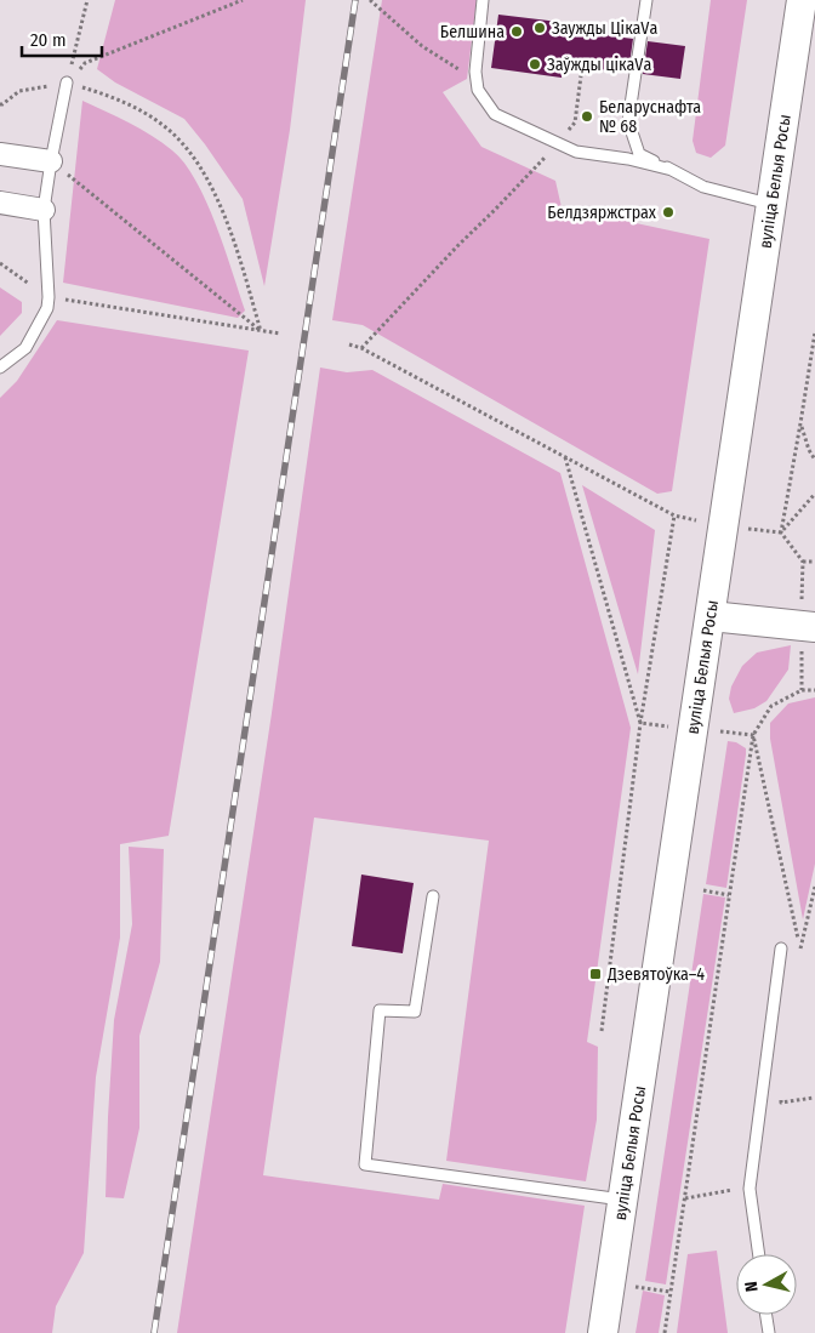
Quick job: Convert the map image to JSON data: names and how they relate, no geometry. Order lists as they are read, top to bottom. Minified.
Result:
{"streets":{"main road":["вуліца Белыя Росы"]},"places":{"other":["Заужды ЦікаVа","Белшина","Заўжды цікаVа","Беларуснафта № 68","Белдзяржстрах"],"transit":["Дзевятоўка–4"]},"scale_bar":"20 m","north":"left"}
